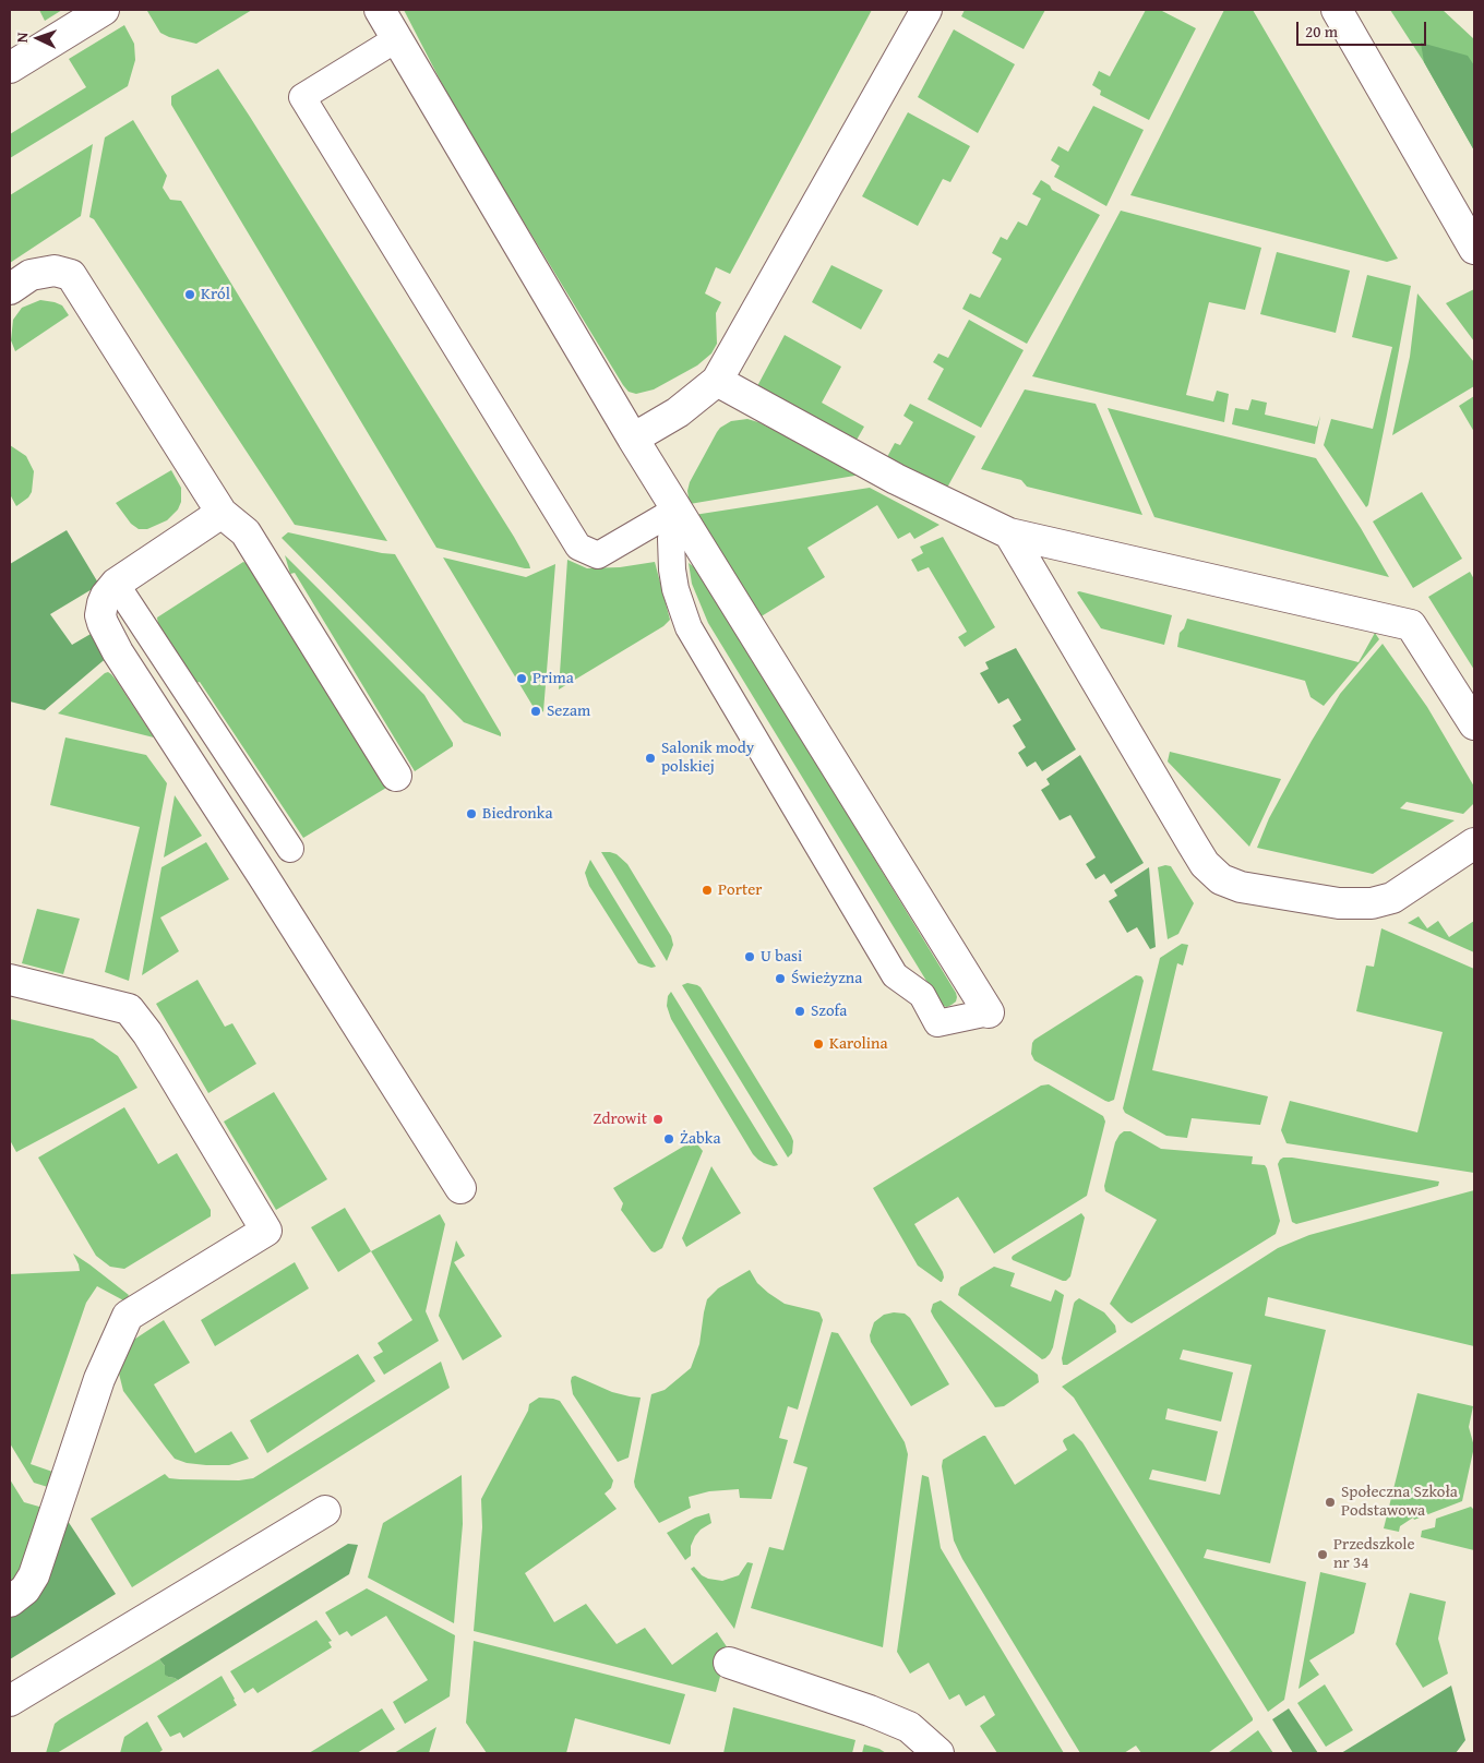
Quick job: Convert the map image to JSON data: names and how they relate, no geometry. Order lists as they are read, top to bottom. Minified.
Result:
{"places":["Król","Prima","Sezam","Salonik mody polskiej","Biedronka","Porter","U basi","Świeżyzna","Szofa","Karolina","Zdrowit","Żabka","Społeczna Szkoła Podstawowa","Przedszkole nr 34"],"scale_bar":"20 m","north":"left"}
